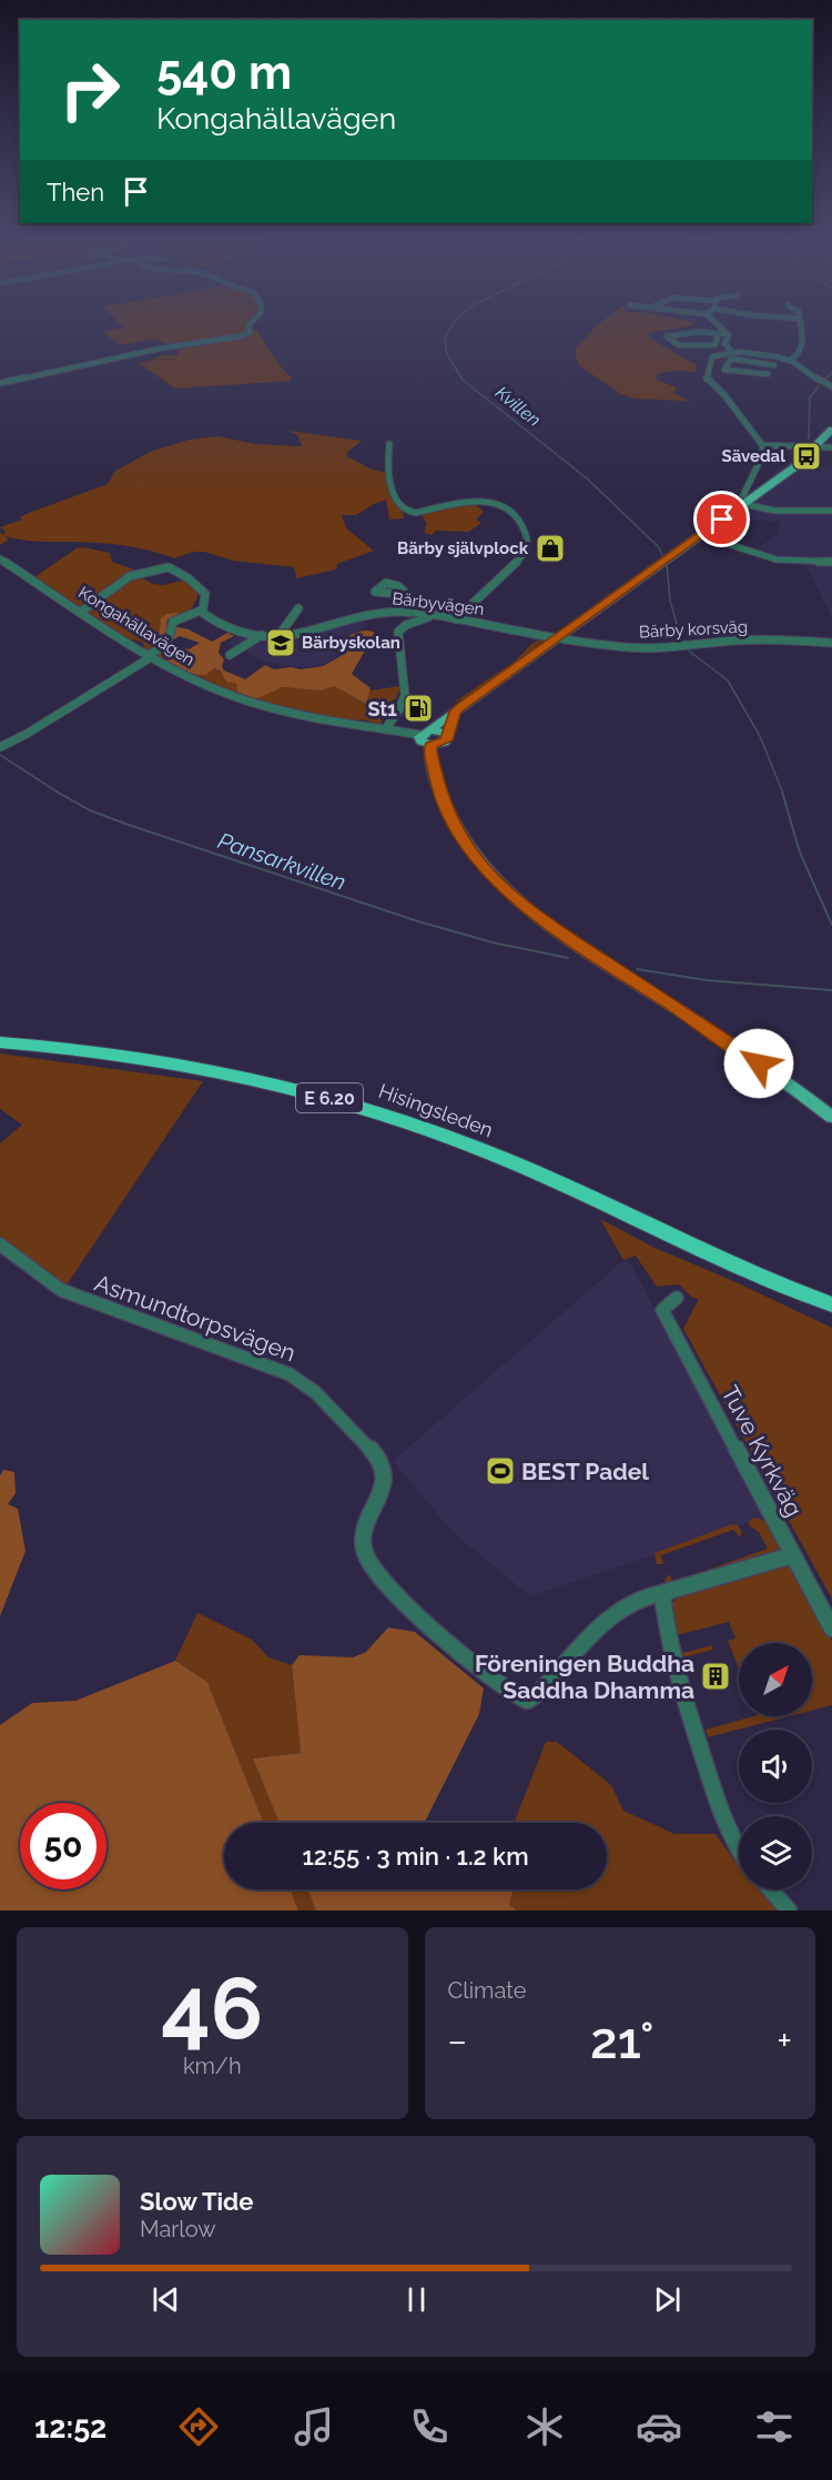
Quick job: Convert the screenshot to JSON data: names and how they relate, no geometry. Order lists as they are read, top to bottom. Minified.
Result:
{"streets":{"highway":["E 6.20","Hisingsleden"],"street":["Bärbyvägen","Kongahällavägen","Bärby korsväg","Asmundtorpsvägen","Tuve Kyrkväg"]},"crossings":[["Bärbyvägen","Bärby korsväg"]],"water":["Kvillen","Pansarkvillen"],"places":{"bus stop":["Sävedal"],"shop":["Bärby självplock"],"school or university":["Bärbyskolan"],"fuel station":["St1"],"sports":["BEST Padel"],"building":["Föreningen Buddha Saddha Dhamma"]},"north":"top right","page":{"turn":["540 m","Kongahällavägen"],"then":"Then","limit":"50","trip":"12:55 · 3 min · 1.2 km","tile":[["46","km/h"],"Climate"],"heat":["−","21°","+"],"song":["Slow Tide","Marlow"],"tabs":"12:52"}}
